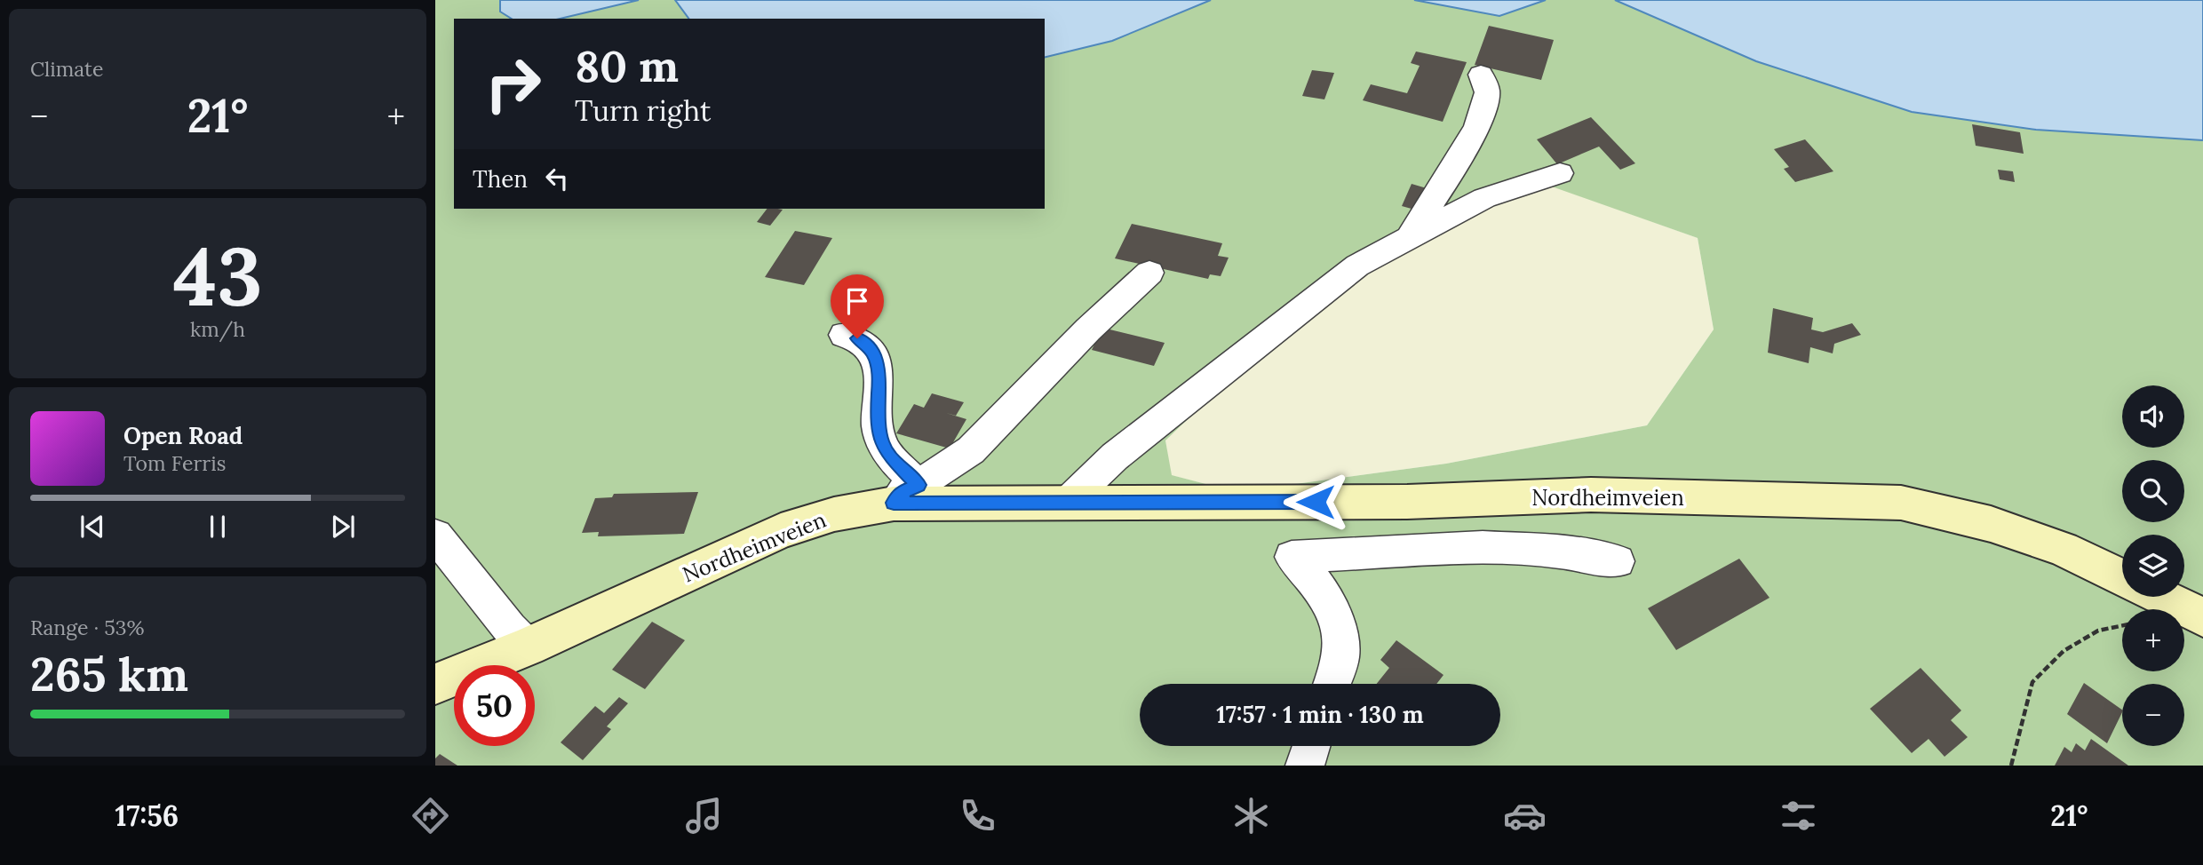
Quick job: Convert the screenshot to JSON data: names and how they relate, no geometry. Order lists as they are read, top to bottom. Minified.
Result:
{"streets":{"main road":["Nordheimveien"]},"page":{"tile":["Climate",["43","km/h"],["Range · 53%","265 km"]],"turn":["80 m","Turn right"],"heat":["−","21°","+"],"then":"Then","map_buttons":["+","−"],"song":["Open Road","Tom Ferris"],"limit":"50","trip":"17:57 · 1 min · 130 m","tabs":["17:56","21°"]}}
